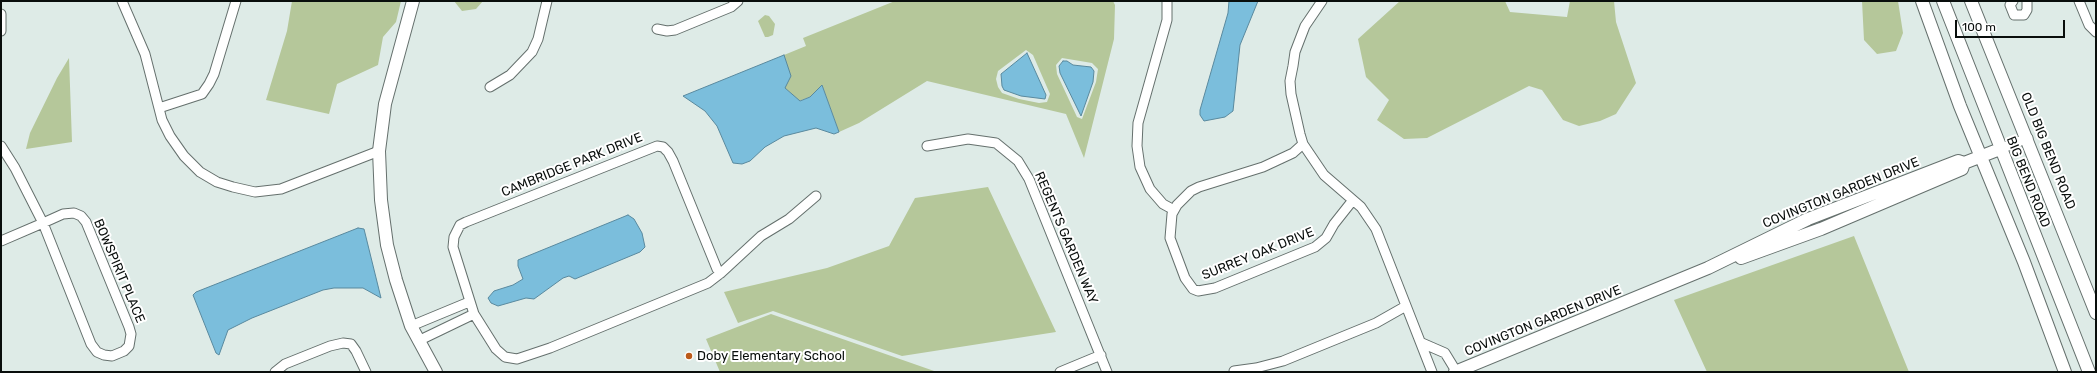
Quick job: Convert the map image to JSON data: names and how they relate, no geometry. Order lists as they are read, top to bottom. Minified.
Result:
{"streets":{"street":["OLD BIG BEND ROAD","CAMBRIDGE PARK DRIVE","BIG BEND ROAD","COVINGTON GARDEN DRIVE","REGENTS GARDEN WAY","SURREY OAK DRIVE","BOWSPIRIT PLACE"]},"crossings":[["BIG BEND ROAD","COVINGTON GARDEN DRIVE"]],"places":["Doby Elementary School"],"scale_bar":"100 m"}
